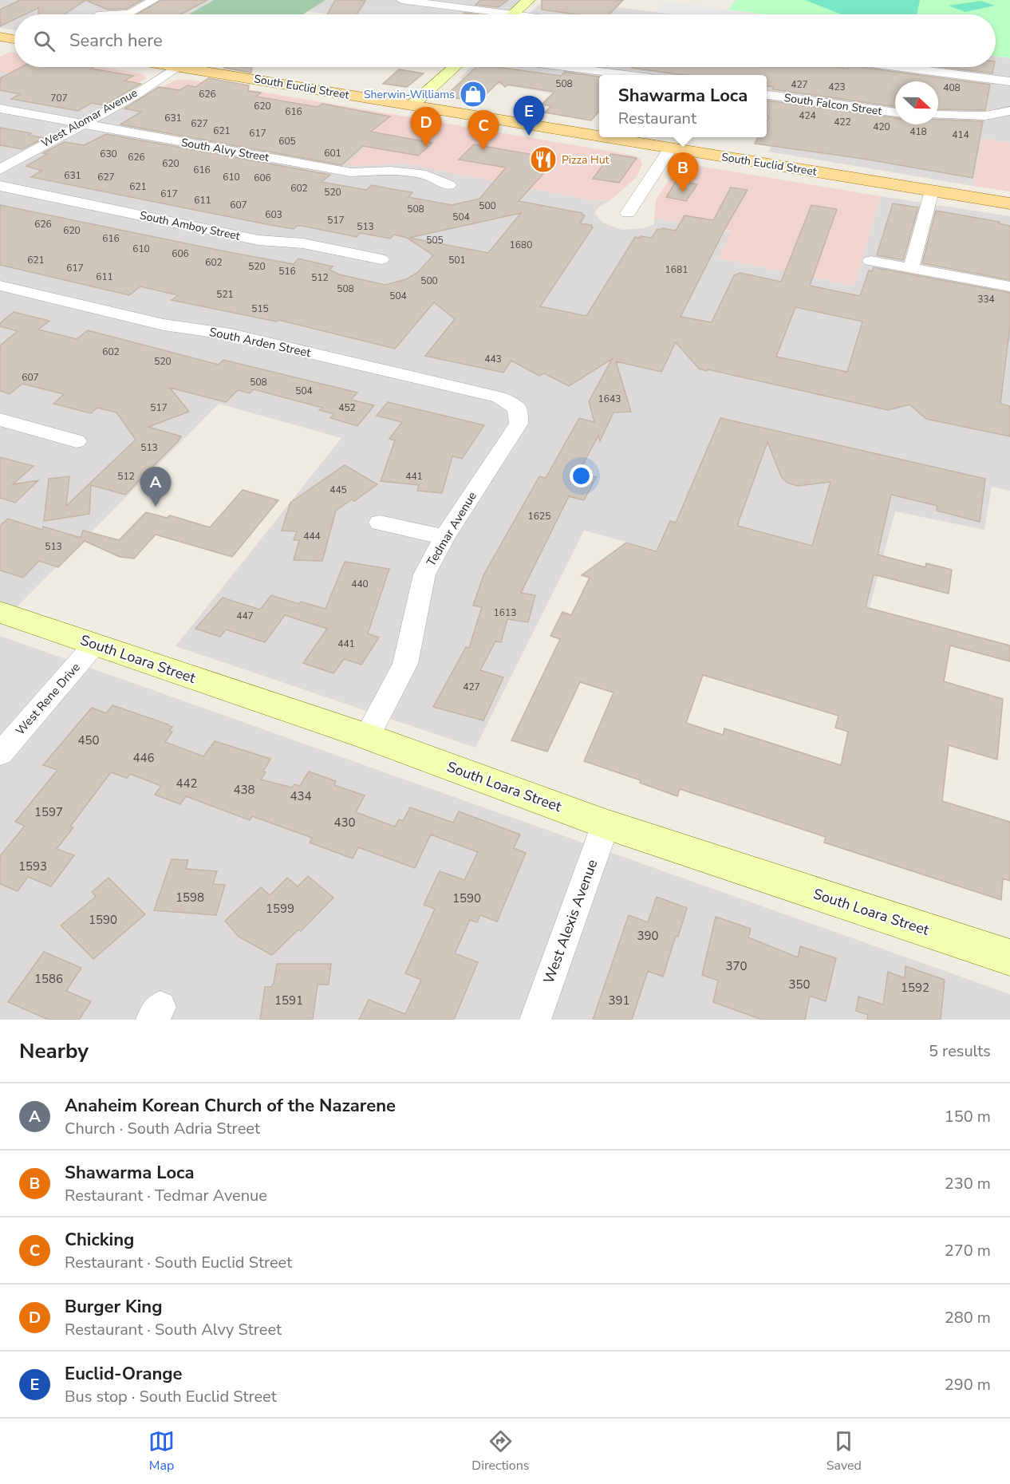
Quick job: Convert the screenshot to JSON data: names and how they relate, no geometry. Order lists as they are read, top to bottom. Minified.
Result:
{"streets":{"main road":["South Euclid Street"],"street":["South Falcon Street","West Alomar Avenue","South Alvy Street","South Amboy Street","South Arden Street","Tedmar Avenue","South Loara Street","West Rene Drive","West Alexis Avenue"]},"crossings":[["West Alomar Avenue","South Alvy Street"],["South Arden Street","Tedmar Avenue"],["Tedmar Avenue","South Loara Street"],["South Loara Street","West Rene Drive"],["South Loara Street","West Alexis Avenue"]],"places":{"shop":["Sherwin-Williams"],"restaurant":["Pizza Hut"]},"house_numbers":["508","427","423","408","626","707","620","616","424","631","422","627","420","621","418","617","414","605","601","630","626","620","616","631","627","610","606","621","602","520","617","611","607","500","508","603","504","517","626","513","620","616","505","1680","610","606","621","501","602","520","617","1681","516","611","512","500","508","521","504","334","515","602","443","520","607","508","504","1643","517","452","513","512","441","445","1625","444","513","440","1613","447","441","427","450","446","442","438","434","1597","430","1593","1598","1590","1599","1590","390","370","1586","350","1592","1591","391"],"north":"right","page":{"search":"Search here","popup":["Shawarma Loca","Restaurant"],"pins":["E","D","C","B","A"],"heading":["Nearby","5 results"],"list":[{"mark":"A","name":"Anaheim Korean Church of the Nazarene","note":"Church · South Adria Street","value":"150 m"},{"mark":"B","name":"Shawarma Loca","note":"Restaurant · Tedmar Avenue","value":"230 m"},{"mark":"C","name":"Chicking","note":"Restaurant · South Euclid Street","value":"270 m"},{"mark":"D","name":"Burger King","note":"Restaurant · South Alvy Street","value":"280 m"},{"mark":"E","name":"Euclid-Orange","note":"Bus stop · South Euclid Street","value":"290 m"}],"nav":["Map","Directions","Saved"]}}
